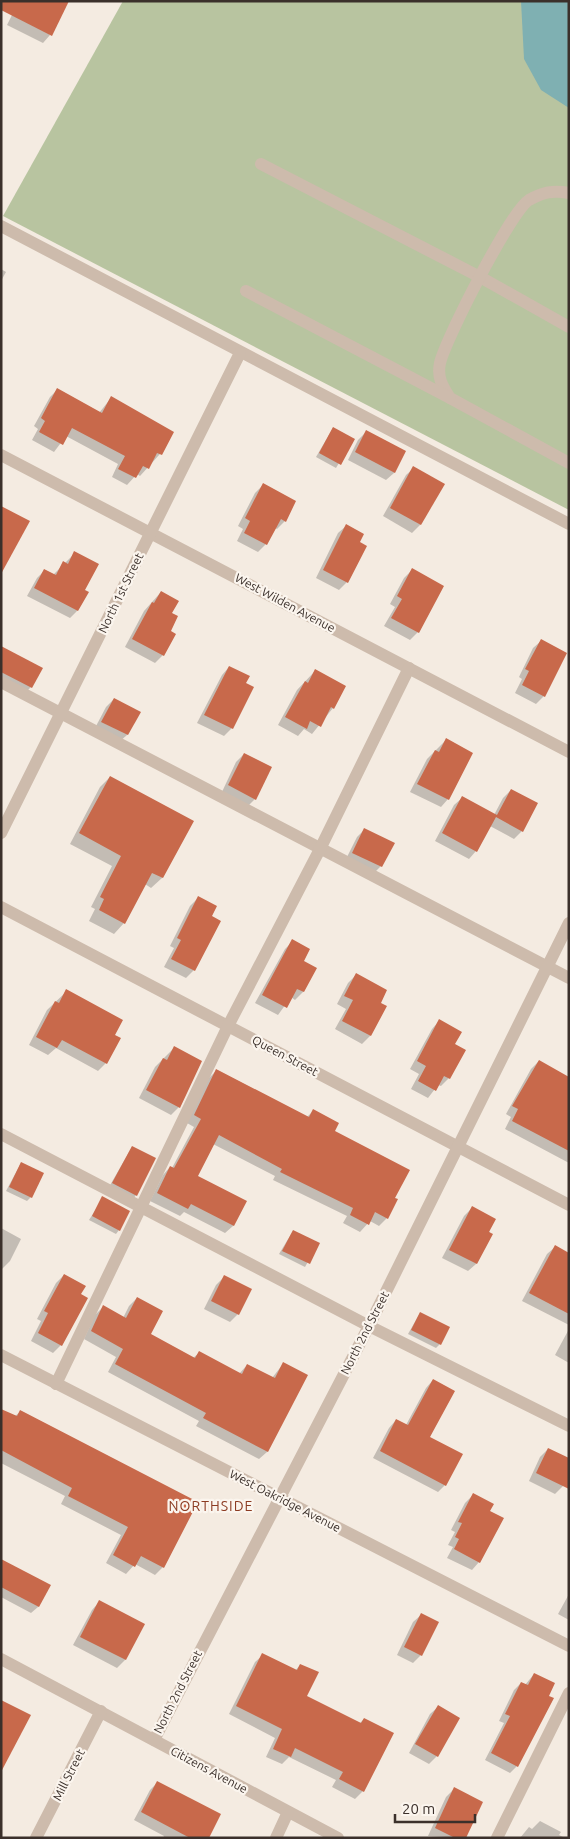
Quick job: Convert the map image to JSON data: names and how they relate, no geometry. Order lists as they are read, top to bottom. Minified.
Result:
{"streets":{"street":["North 1st Street","West Wilden Avenue","Queen Street","North 2nd Street","West Oakridge Avenue","Citizens Avenue","Mill Street"]},"crossings":[["North 1st Street","West Wilden Avenue"],["Queen Street","North 2nd Street"],["North 2nd Street","West Oakridge Avenue"],["North 2nd Street","Citizens Avenue"],["Citizens Avenue","Mill Street"]],"districts":["NORTHSIDE"],"scale_bar":"20 m"}
